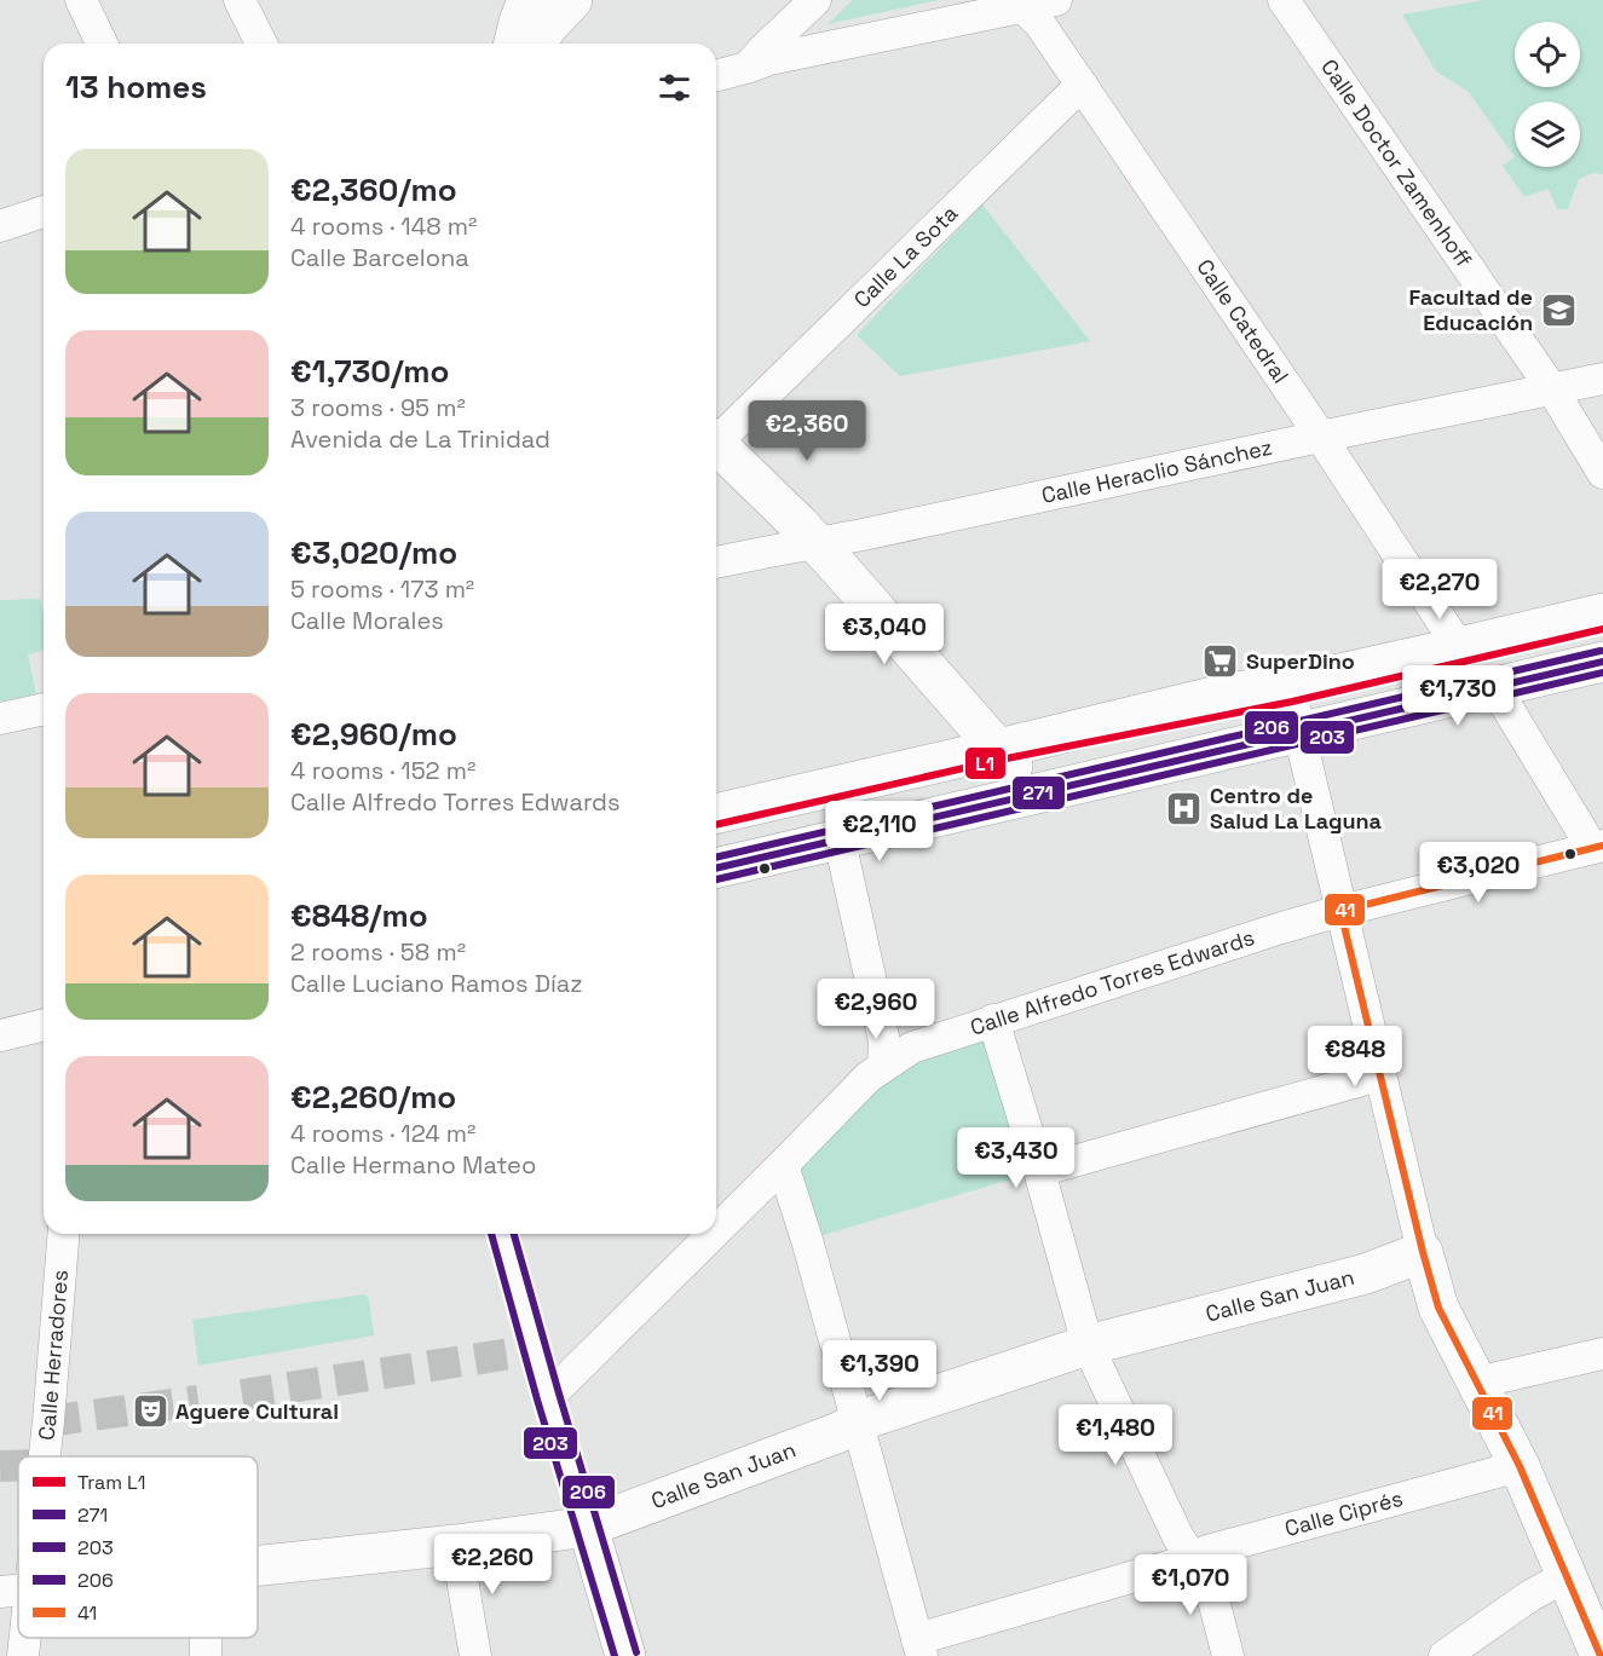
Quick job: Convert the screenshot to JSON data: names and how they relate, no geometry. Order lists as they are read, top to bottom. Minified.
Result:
{"streets":{"street":["Calle Doctor Zamenhoff","Calle La Sota","Calle Catedral","Calle Heraclio Sánchez","Calle Alfredo Torres Edwards","Calle San Juan","Calle Herradores","Calle Ciprés"]},"crossings":[["Calle Doctor Zamenhoff","Calle Heraclio Sánchez"],["Calle La Sota","Calle Catedral"],["Calle Catedral","Calle Heraclio Sánchez"]],"places":{"school or university":["Facultad de Educación"],"supermarket":["SuperDino"],"hospital":["Centro de Salud La Laguna"],"theatre":["Aguere Cultural"]},"lines":["tram line L1","transit line 206","transit line 271","transit line 203","transit line 41"],"legend":["Tram L1","271","203","206","41"],"page":{"heading":"13 homes","list":[{"name":"€2,360/mo","note":"4 rooms · 148 m² · Calle Barcelona"},{"name":"€1,730/mo","note":"3 rooms · 95 m² · Avenida de La Trinidad"},{"name":"€3,020/mo","note":"5 rooms · 173 m² · Calle Morales"},{"name":"€2,960/mo","note":"4 rooms · 152 m² · Calle Alfredo Torres Edwards"},{"name":"€848/mo","note":"2 rooms · 58 m² · Calle Luciano Ramos Díaz"},{"name":"€2,260/mo","note":"4 rooms · 124 m² · Calle Hermano Mateo"}],"price":["€2,360","€2,270","€3,040","€1,730","€2,110","€3,020","€2,960","€848","€3,430","€1,390","€1,480","€2,260","€1,070"]}}
